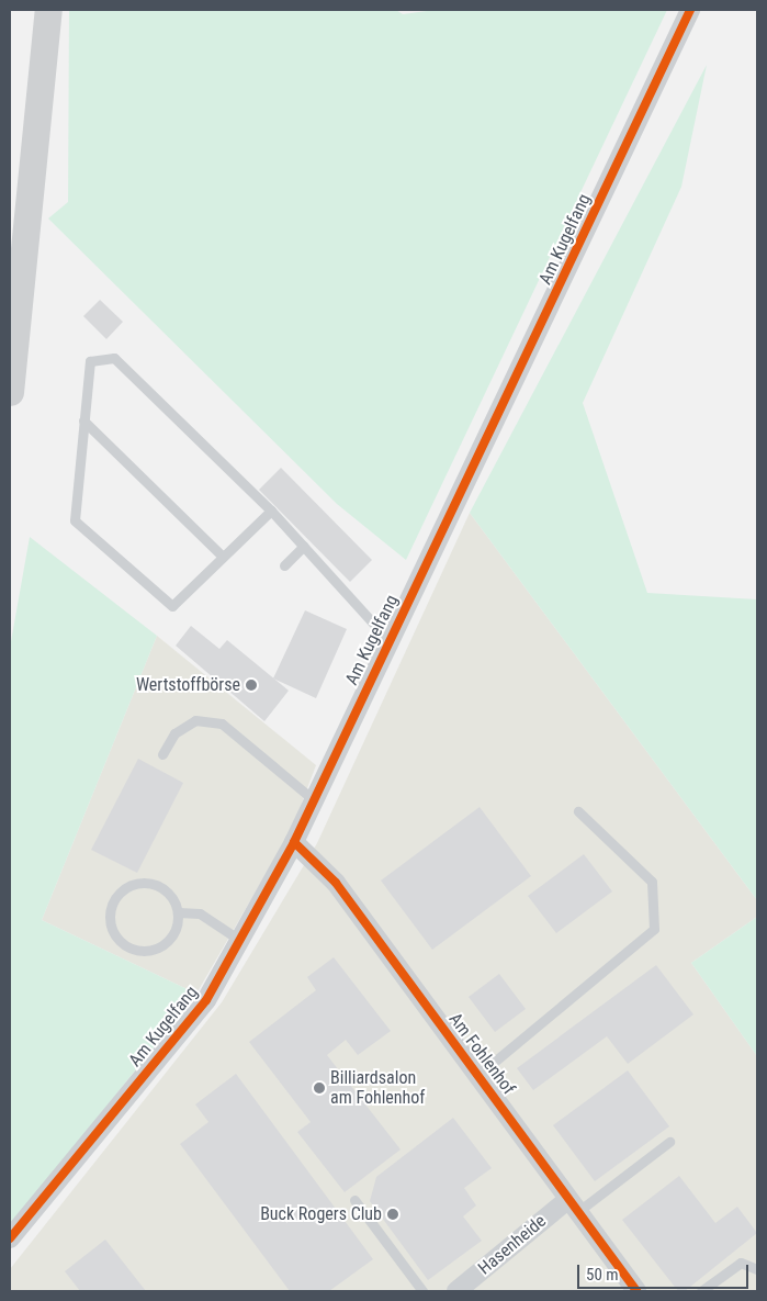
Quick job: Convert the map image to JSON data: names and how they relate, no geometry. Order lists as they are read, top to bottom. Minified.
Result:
{"streets":{"street":["Am Kugelfang","Am Fohlenhof","Hasenheide"]},"crossings":[["Am Kugelfang","Am Fohlenhof"],["Am Fohlenhof","Hasenheide"]],"places":["Wertstoffbörse","Billiardsalon am Fohlenhof","Buck Rogers Club"],"scale_bar":"50 m"}
